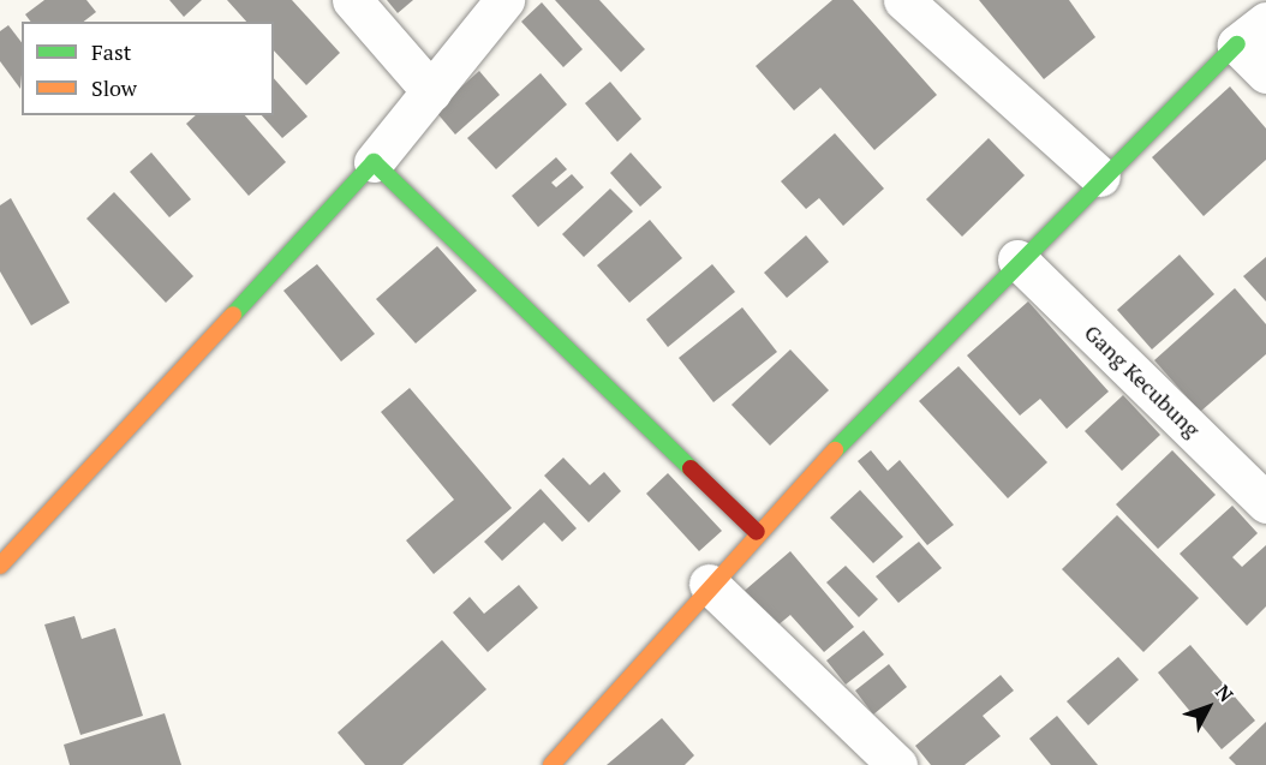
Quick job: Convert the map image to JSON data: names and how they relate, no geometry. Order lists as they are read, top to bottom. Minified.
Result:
{"streets":{"street":["Gang Kecubung"]},"legend":["Fast","Slow"],"north":"top right"}
